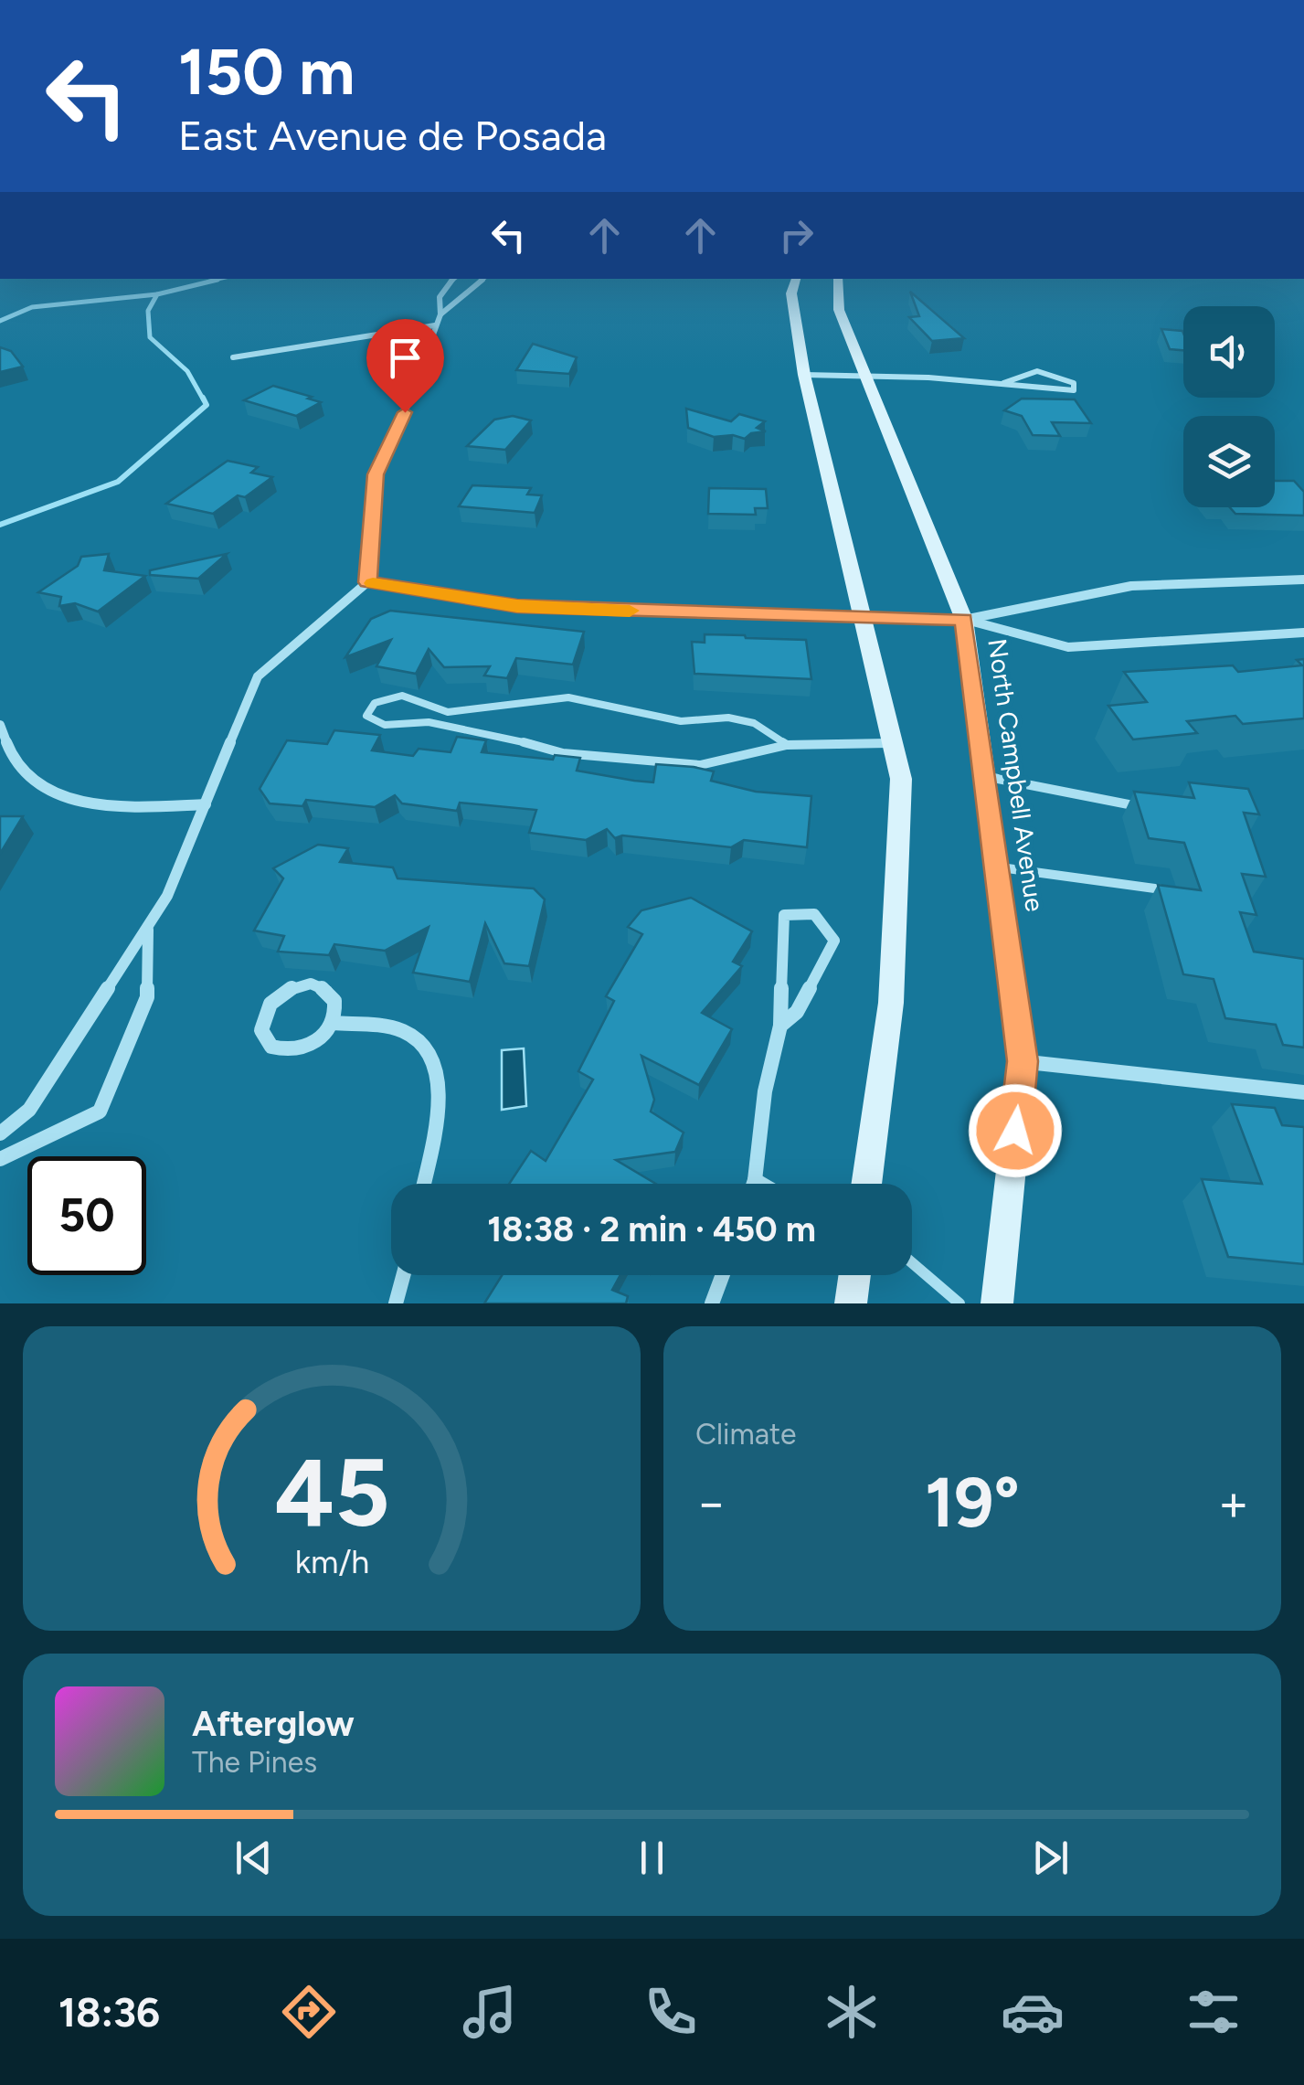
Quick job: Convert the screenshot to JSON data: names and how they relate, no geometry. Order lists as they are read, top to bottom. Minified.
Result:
{"streets":{"main road":["North Campbell Avenue"]},"page":{"turn":["150 m","East Avenue de Posada"],"limit":"50","trip":"18:38 · 2 min · 450 m","tile":"Climate","heat":["−","19°","+"],"song":["Afterglow","The Pines"],"tabs":"18:36","gauge":["45","km/h"]}}
